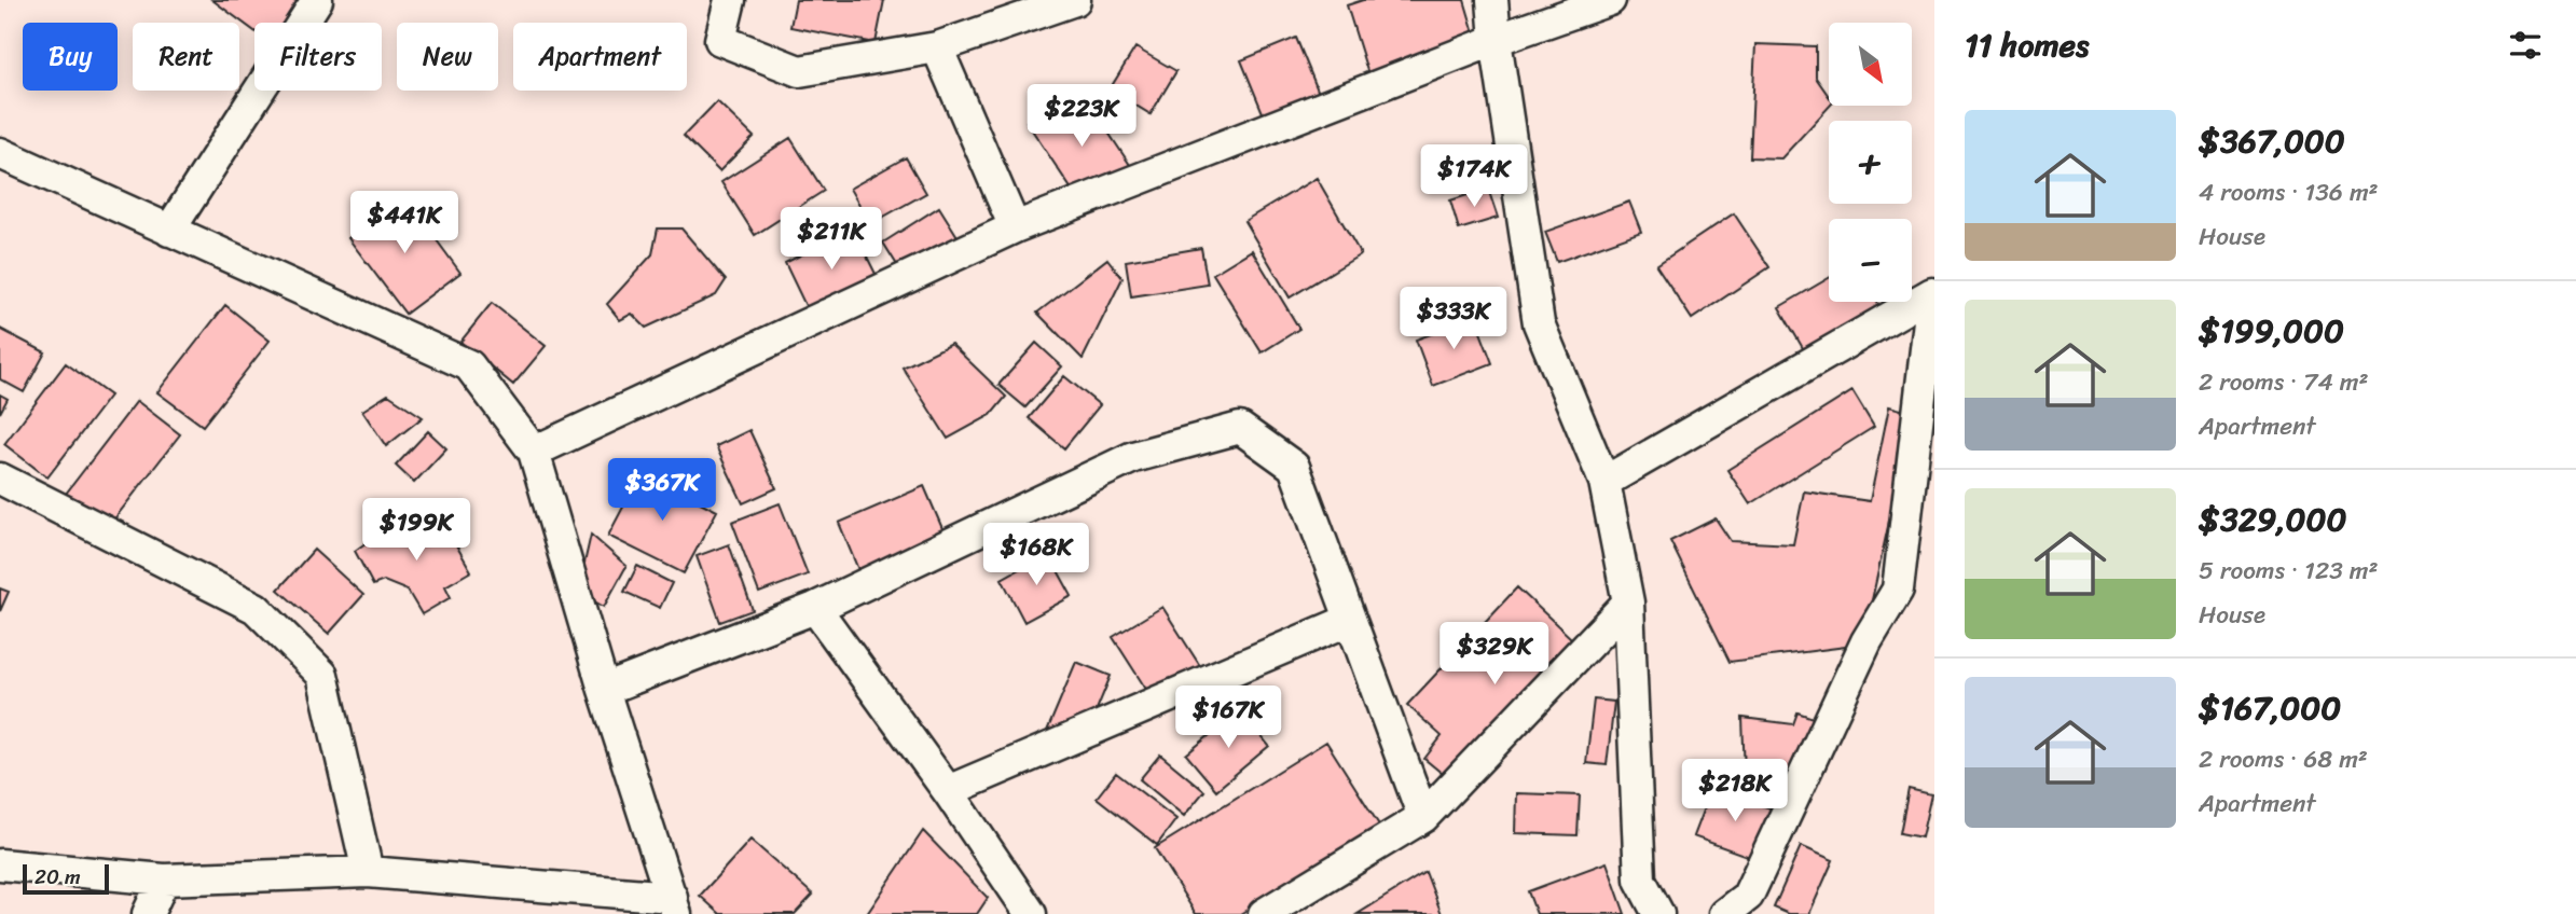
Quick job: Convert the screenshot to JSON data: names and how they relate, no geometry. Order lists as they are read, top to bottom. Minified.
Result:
{"scale_bar":"20 m","north":"bottom right","page":{"heading":"11 homes","map_buttons":["+","−"],"chip":["Buy","Rent","Filters","New","Apartment"],"price":["$223K","$174K","$441K","$211K","$333K","$367K","$199K","$168K","$329K","$167K","$218K"],"list":[{"name":"$367,000","note":"4 rooms · 136 m² · House"},{"name":"$199,000","note":"2 rooms · 74 m² · Apartment"},{"name":"$329,000","note":"5 rooms · 123 m² · House"},{"name":"$167,000","note":"2 rooms · 68 m² · Apartment"}],"scale":"20 m"}}
